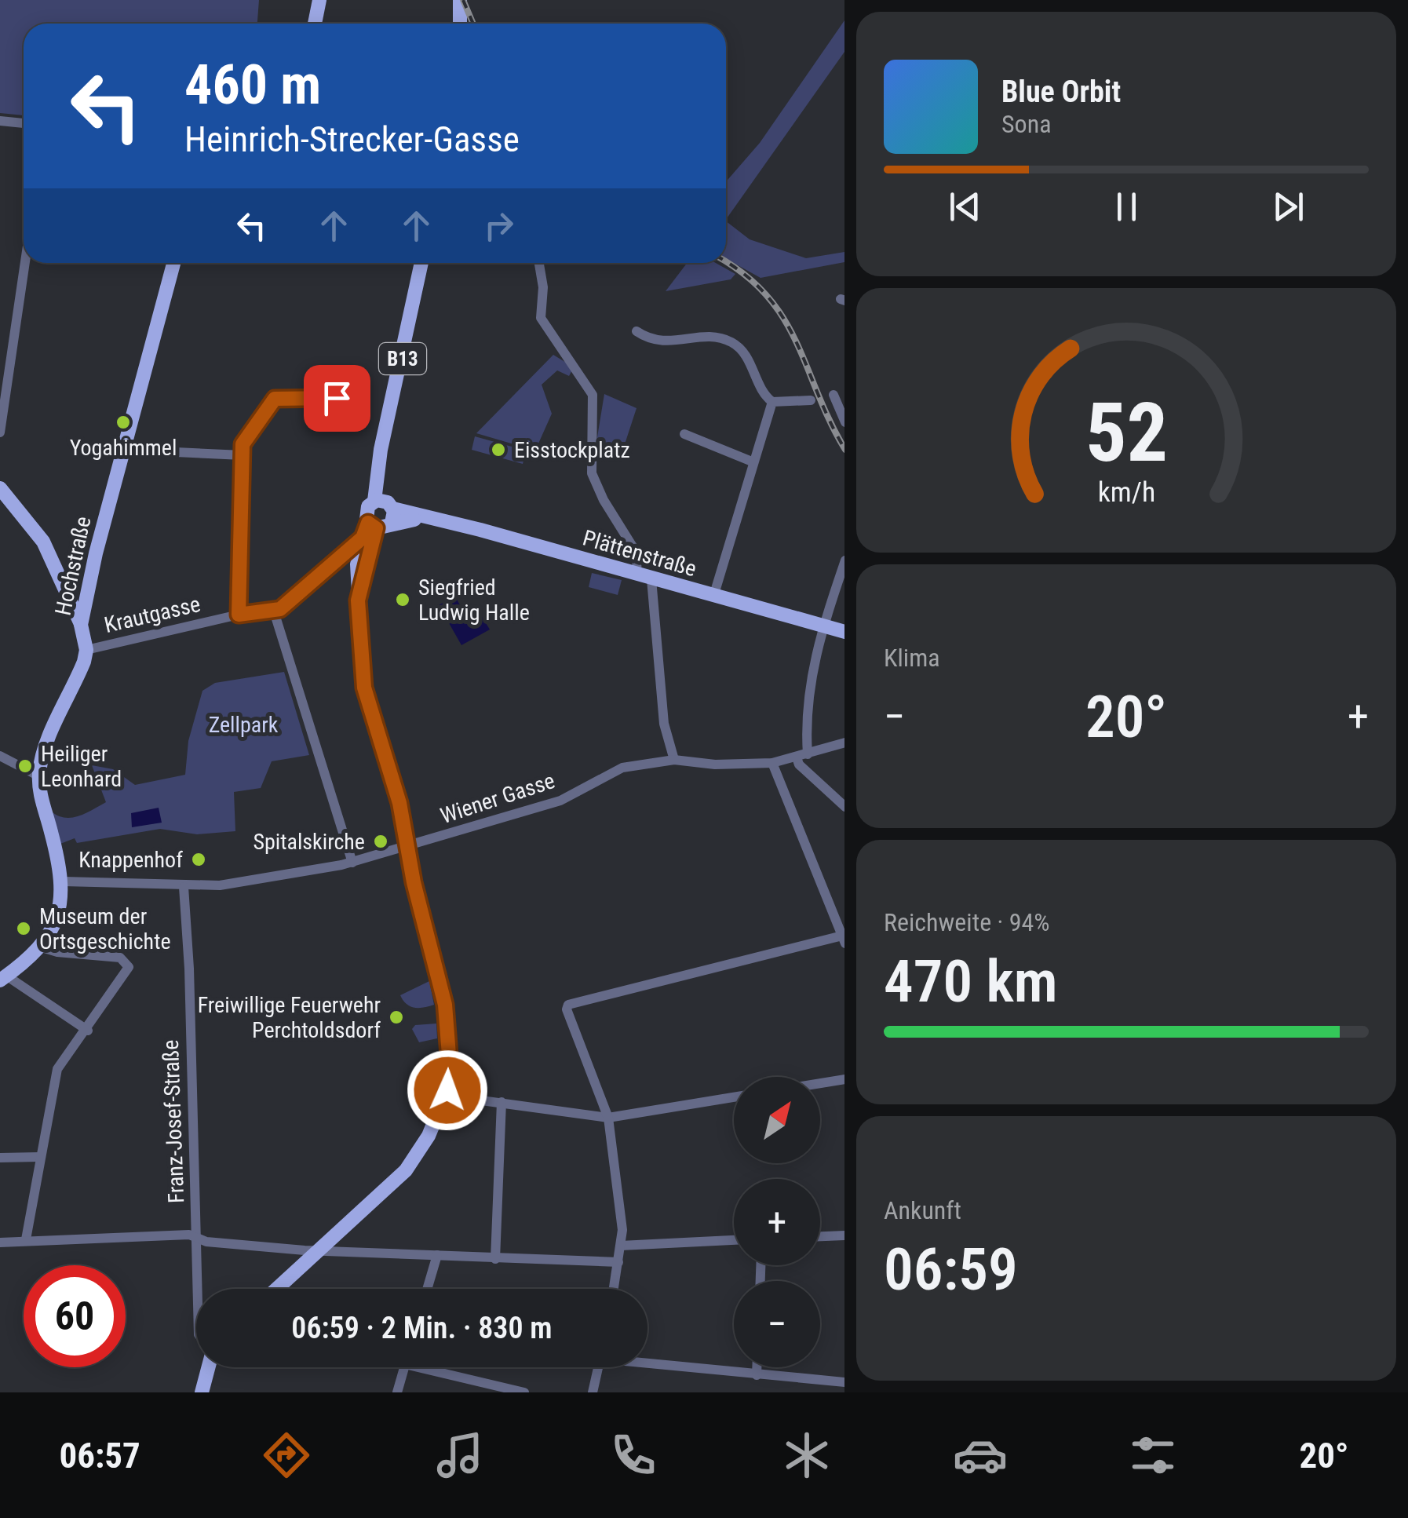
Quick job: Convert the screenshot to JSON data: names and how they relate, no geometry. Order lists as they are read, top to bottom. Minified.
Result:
{"streets":{"main road":["B13","Plättenstraße","Hochstraße"],"street":["Krautgasse","Wiener Gasse","Franz-Josef-Straße"]},"crossings":[["B13","Plättenstraße"],["B13","Wiener Gasse"],["Hochstraße","Krautgasse"],["Wiener Gasse","Franz-Josef-Straße"]],"parks":["Zellpark"],"places":["Yogahimmel","Eisstockplatz","Siegfried Ludwig Halle","Heiliger Leonhard","Spitalskirche","Knappenhof","Museum der Ortsgeschichte","Freiwillige Feuerwehr Perchtoldsdorf"],"north":"top right","page":{"turn":["460 m","Heinrich-Strecker-Gasse"],"song":["Blue Orbit","Sona"],"tile":["Klima",["Reichweite · 94%","470 km"],["Ankunft","06:59"]],"heat":["−","20°","+"],"map_buttons":["+","−"],"limit":"60","trip":"06:59 · 2 Min. · 830 m","tabs":["06:57","20°"],"gauge":["52","km/h"]}}
